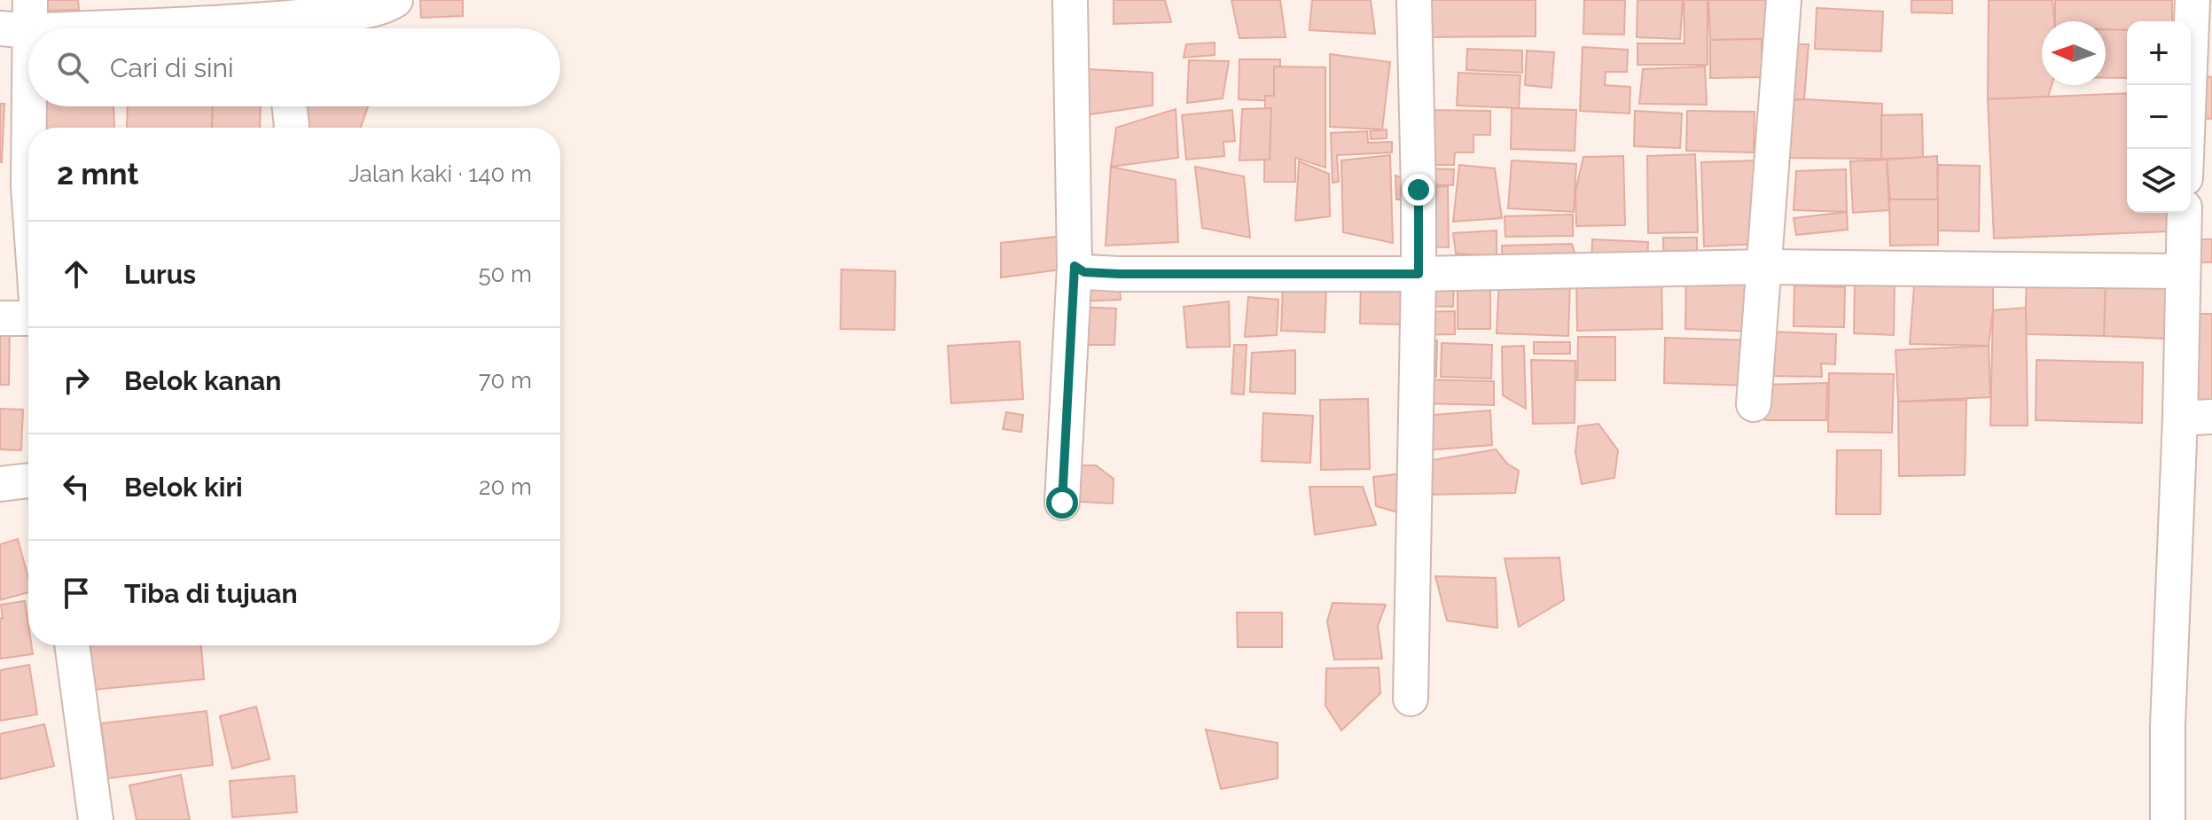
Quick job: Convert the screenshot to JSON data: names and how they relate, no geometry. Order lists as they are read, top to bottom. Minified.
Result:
{"north":"left","page":{"map_buttons":["+","−"],"search":"Cari di sini","heading":["2 mnt","Jalan kaki · 140 m"],"list":[["Lurus","50 m"],["Belok kanan","70 m"],["Belok kiri","20 m"],"Tiba di tujuan"]}}
